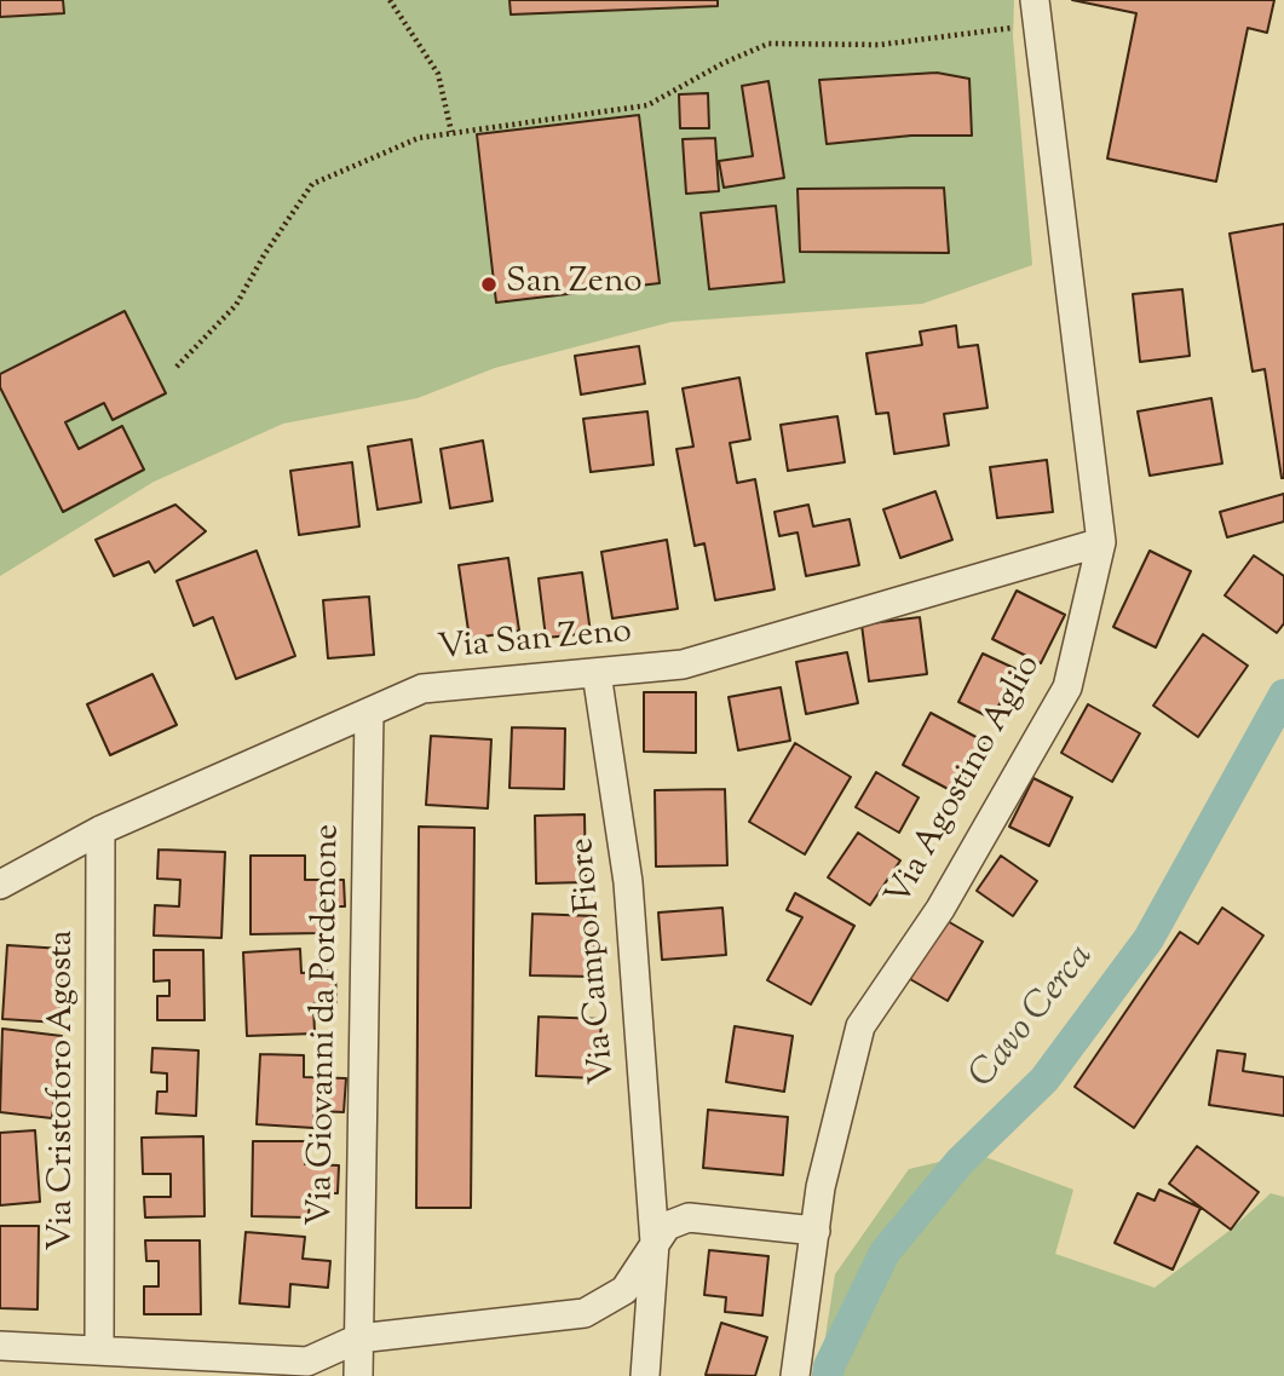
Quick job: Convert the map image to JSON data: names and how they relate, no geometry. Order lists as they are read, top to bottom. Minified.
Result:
{"streets":{"street":["Via San Zeno","Via Agostino Aglio","Via Campo Fiore","Via Giovanni da Pordenone","Via Cristoforo Agosta"]},"crossings":[["Via San Zeno","Via Agostino Aglio"],["Via San Zeno","Via Campo Fiore"],["Via San Zeno","Via Giovanni da Pordenone"],["Via San Zeno","Via Cristoforo Agosta"]],"water":["Cavo Cerca"],"places":["San Zeno"]}
